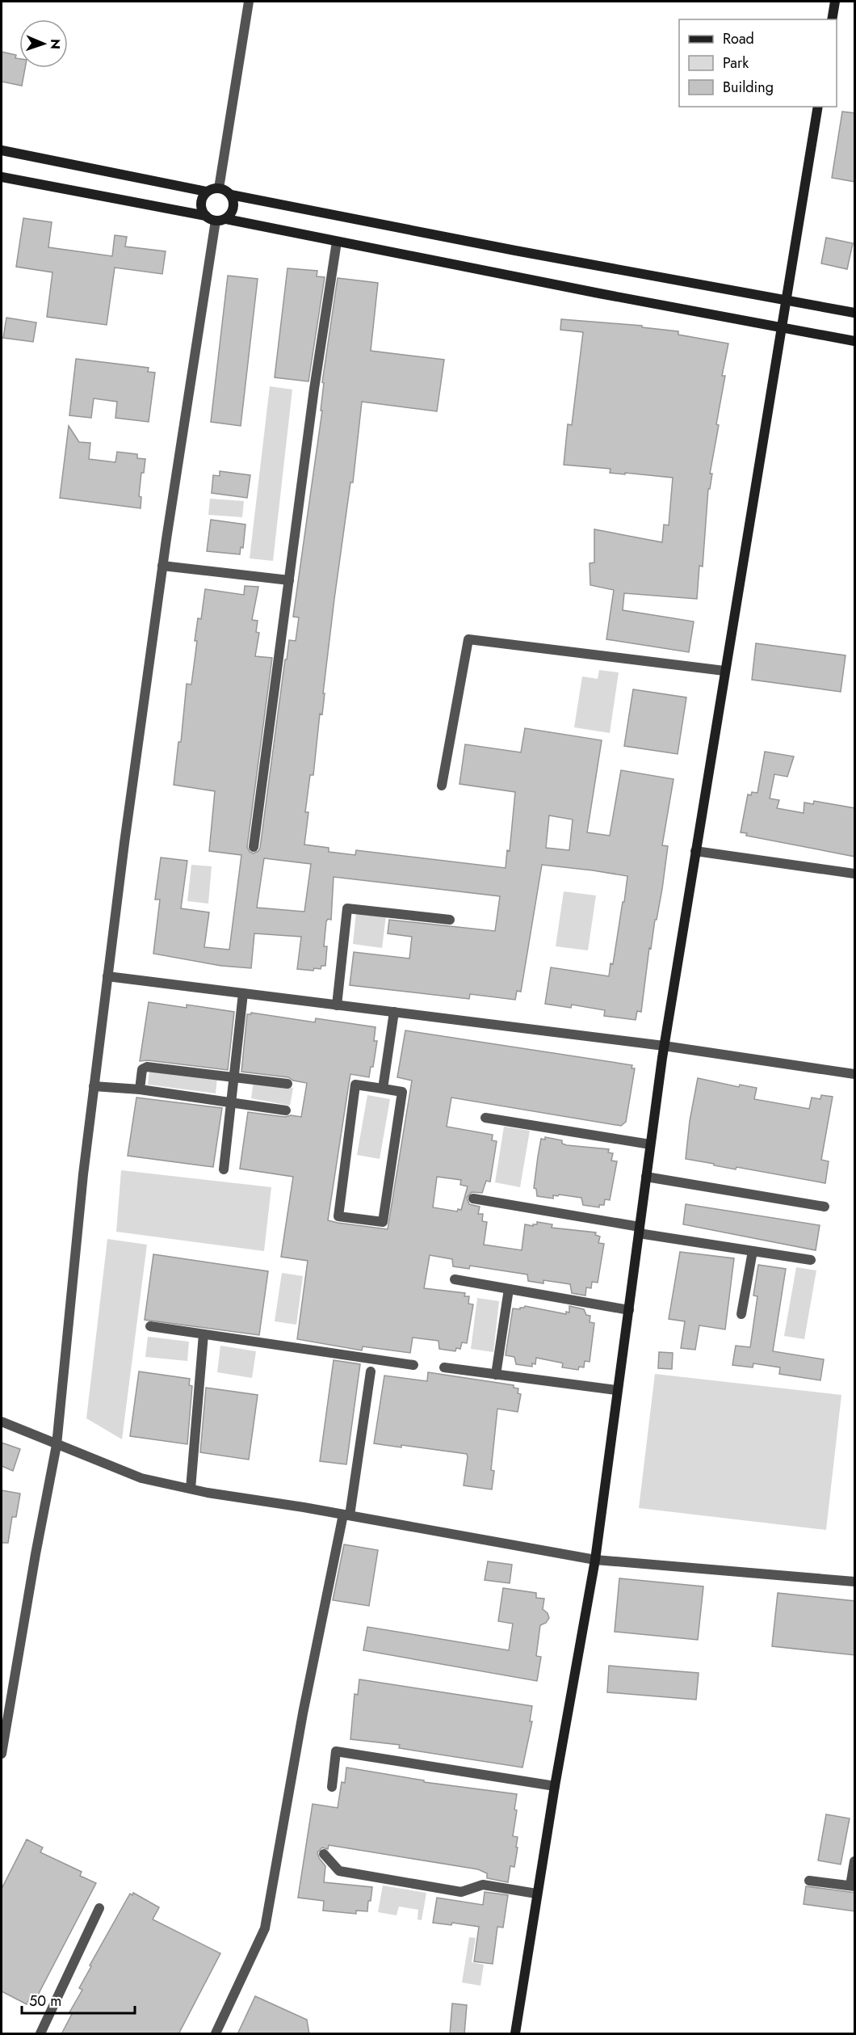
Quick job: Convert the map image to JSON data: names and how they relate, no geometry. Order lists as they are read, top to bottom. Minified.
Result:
{"legend":["Road","Park","Building"],"scale_bar":"50 m","north":"right"}
